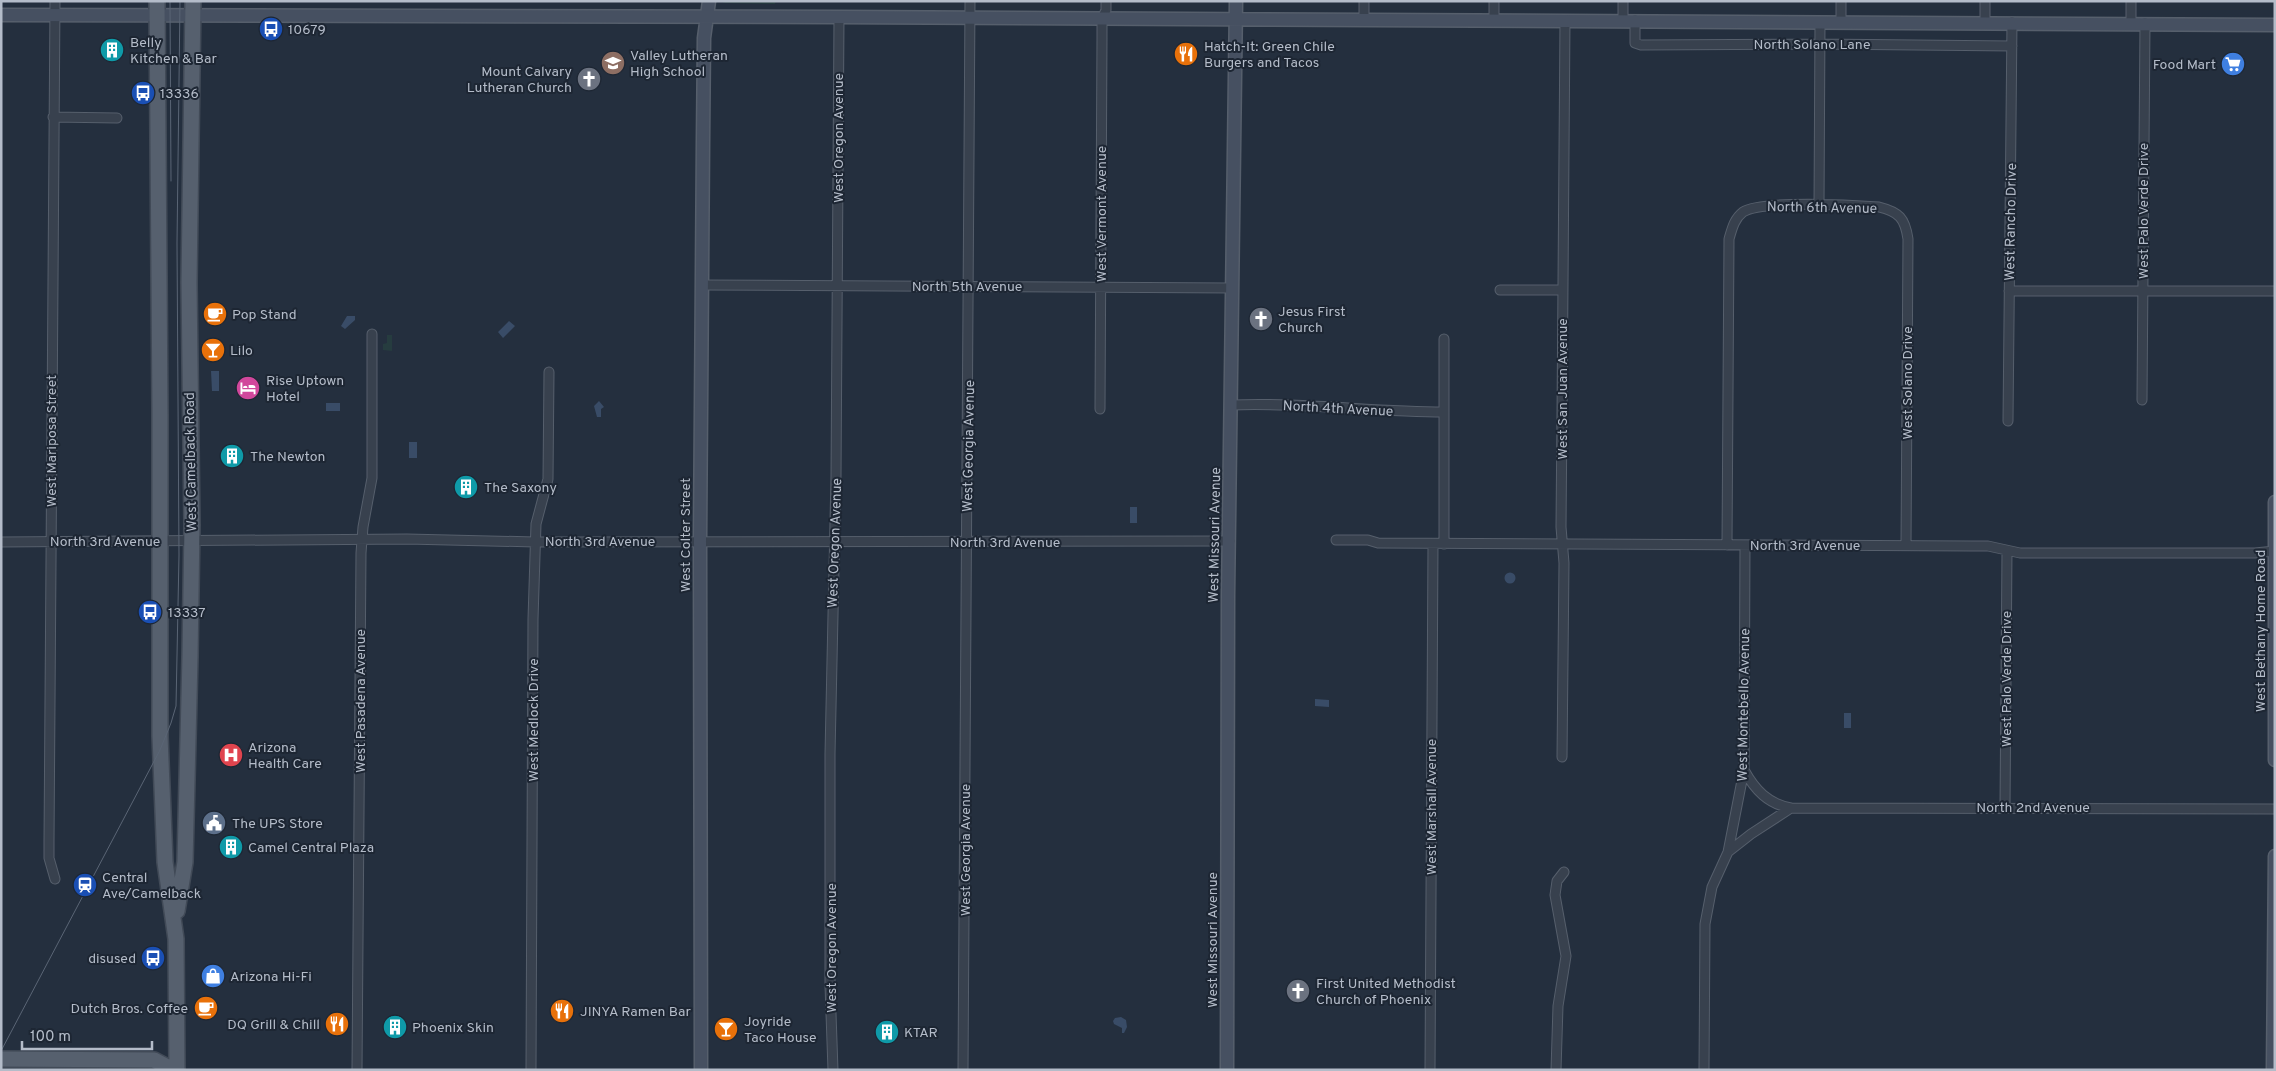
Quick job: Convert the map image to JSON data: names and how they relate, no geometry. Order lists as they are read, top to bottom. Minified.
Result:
{"streets":{"main road":["West Camelback Road","West Colter Street","West Missouri Avenue","West Bethany Home Road"],"street":["North Solano Lane","West Oregon Avenue","North 6th Avenue","West Palo Verde Drive","West Vermont Avenue","West Rancho Drive","North 5th Avenue","West Solano Drive","West San Juan Avenue","North 4th Avenue","West Mariposa Street","West Georgia Avenue","North 3rd Avenue","West Pasadena Avenue","West Montebello Avenue","West Medlock Drive","West Marshall Avenue","North 2nd Avenue"]},"crossings":[["North Solano Lane","West Rancho Drive"],["West Oregon Avenue","North 5th Avenue"],["West Oregon Avenue","North 3rd Avenue"],["North 6th Avenue","West Solano Drive"],["North 6th Avenue","North 3rd Avenue"],["West Palo Verde Drive","North 3rd Avenue"],["West Palo Verde Drive","North 2nd Avenue"],["West Vermont Avenue","North 5th Avenue"],["North 5th Avenue","West Georgia Avenue"],["North 5th Avenue","West Colter Street"],["North 5th Avenue","West Missouri Avenue"],["West Solano Drive","North 3rd Avenue"],["West San Juan Avenue","North 3rd Avenue"],["North 4th Avenue","West Missouri Avenue"],["West Mariposa Street","North 3rd Avenue"],["West Georgia Avenue","North 3rd Avenue"],["West Camelback Road","North 3rd Avenue"],["West Colter Street","North 3rd Avenue"],["West Missouri Avenue","North 3rd Avenue"],["North 3rd Avenue","West Bethany Home Road"],["North 3rd Avenue","West Pasadena Avenue"],["North 3rd Avenue","West Montebello Avenue"],["North 3rd Avenue","West Medlock Drive"],["North 3rd Avenue","West Marshall Avenue"],["West Montebello Avenue","North 2nd Avenue"]],"places":{"bus stop":["10679","13336","13337","disused"],"building":["Belly Kitchen & Bar","The Newton","The Saxony","Camel Central Plaza","Phoenix Skin","KTAR"],"restaurant":["Hatch-It: Green Chile Burgers and Tacos","JINYA Ramen Bar","DQ Grill & Chill"],"school or university":["Valley Lutheran High School"],"supermarket":["Food Mart"],"church":["Mount Calvary Lutheran Church","Jesus First Church","First United Methodist Church of Phoenix"],"cafe":["Pop Stand","Dutch Bros. Coffee"],"bar":["Lilo","Joyride Taco House"],"hotel":["Rise Uptown Hotel"],"hospital":["Arizona Health Care"],"public building":["The UPS Store"],"station":["Central Ave/Camelback"],"shop":["Arizona Hi-Fi"]},"scale_bar":"100 m"}
